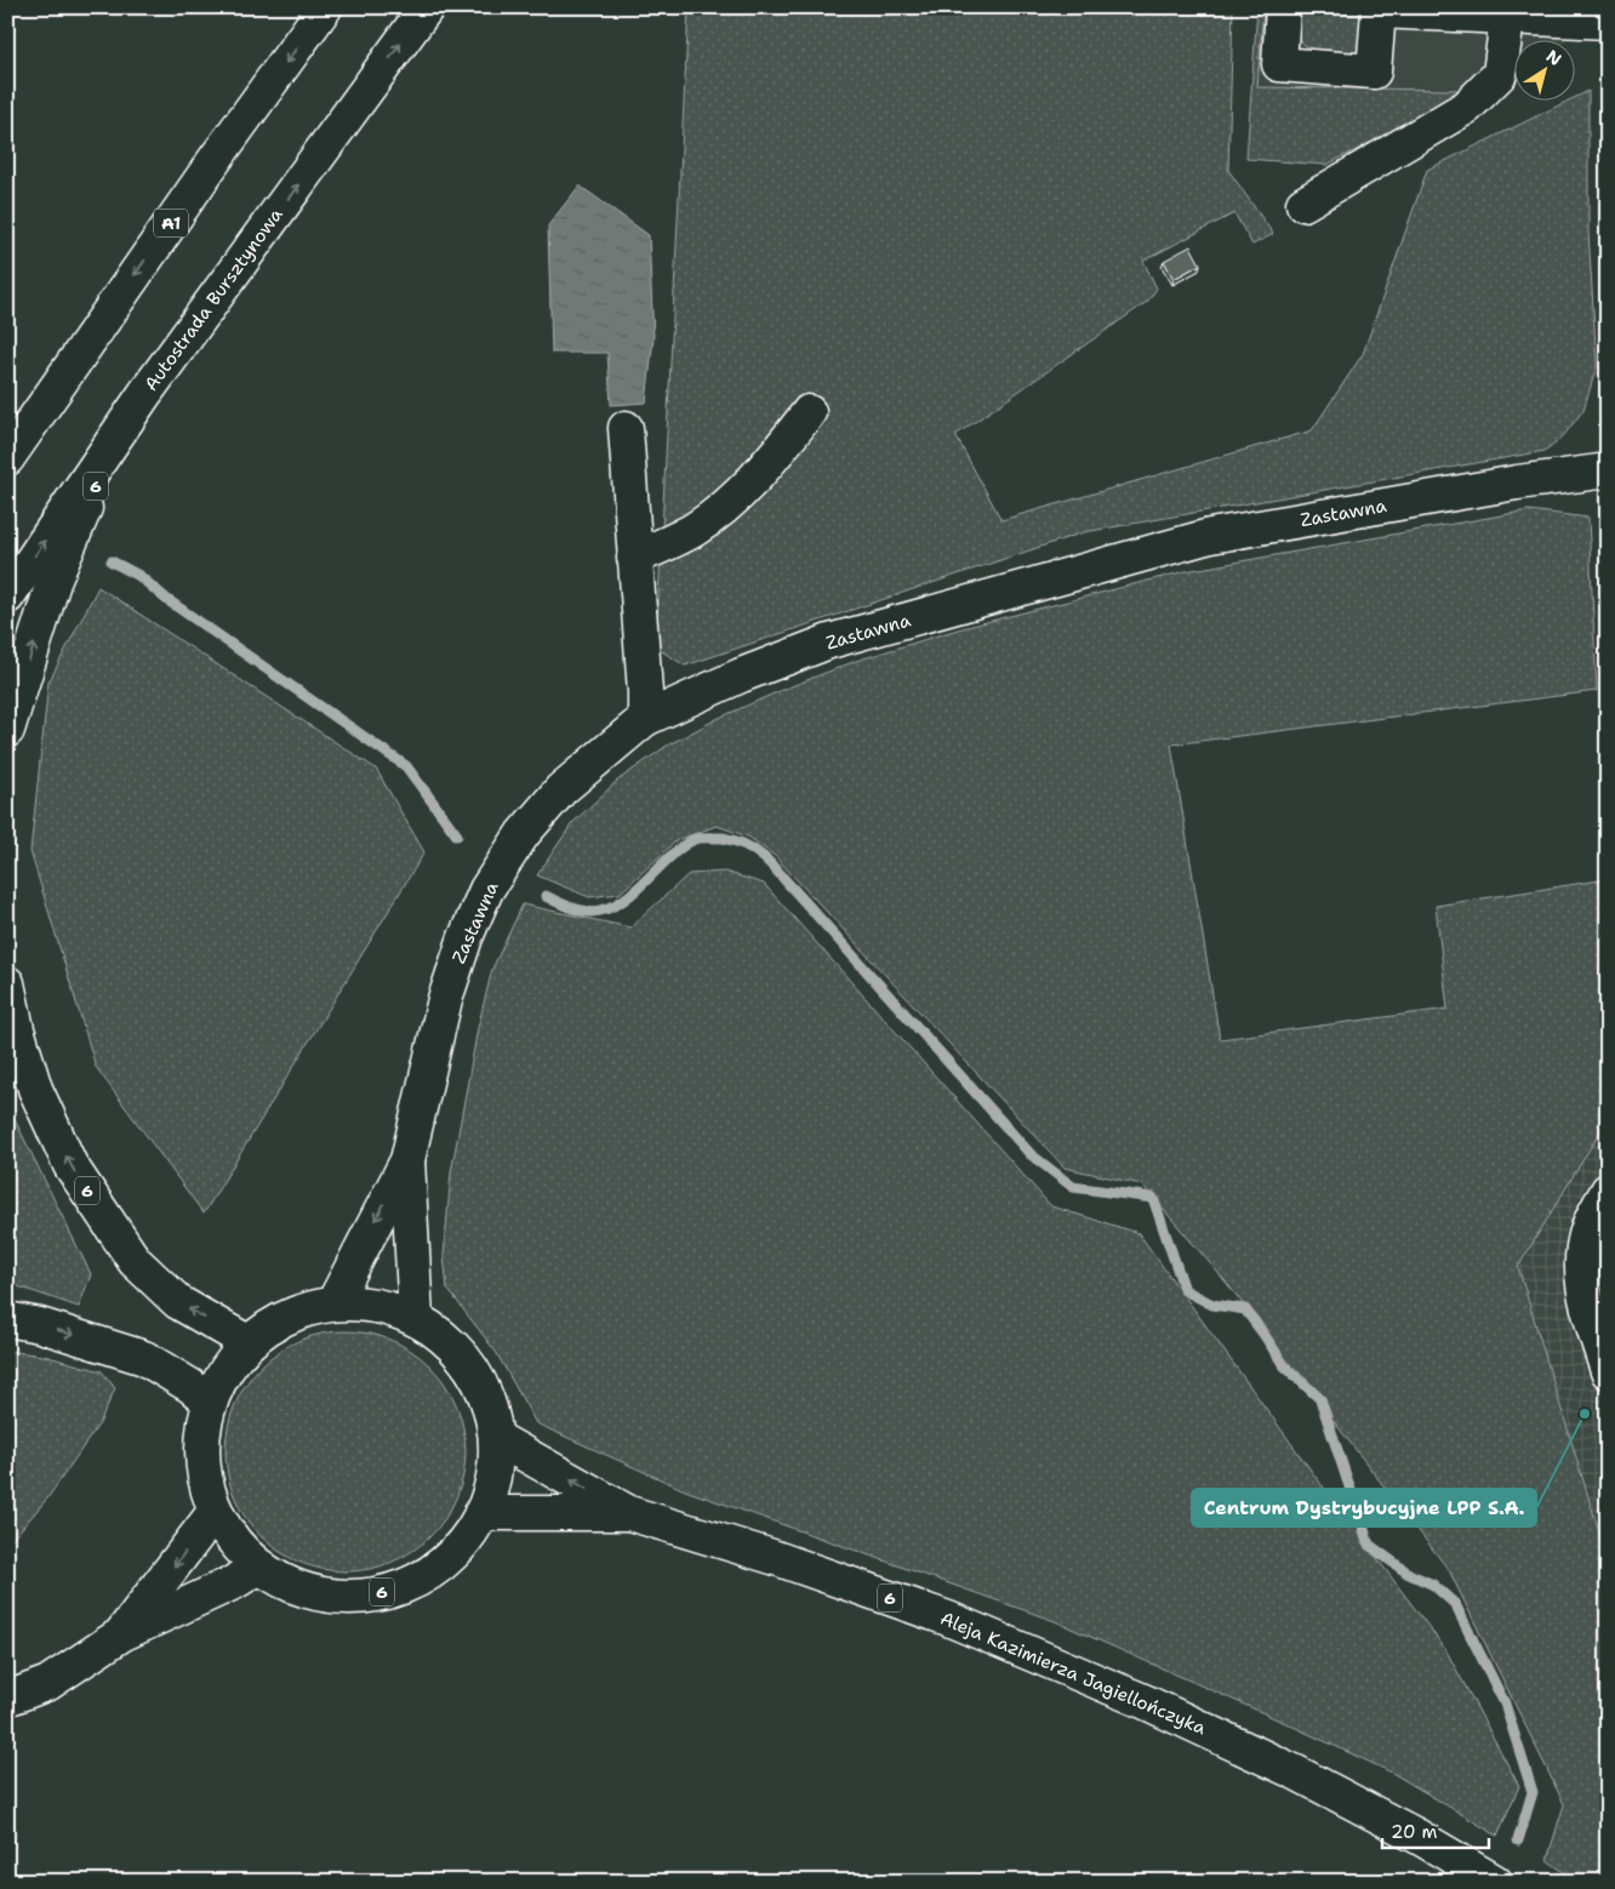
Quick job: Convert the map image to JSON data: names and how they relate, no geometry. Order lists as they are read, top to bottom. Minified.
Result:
{"streets":{"main road":["A1","Autostrada Bursztynowa","6","Zastawna","Aleja Kazimierza Jagiellończyka"]},"crossings":[["Autostrada Bursztynowa","6"],["6","Zastawna"],["6","Aleja Kazimierza Jagiellończyka"]],"places":["Centrum Dystrybucyjne LPP S.A."],"scale_bar":"20 m","north":"top right"}
